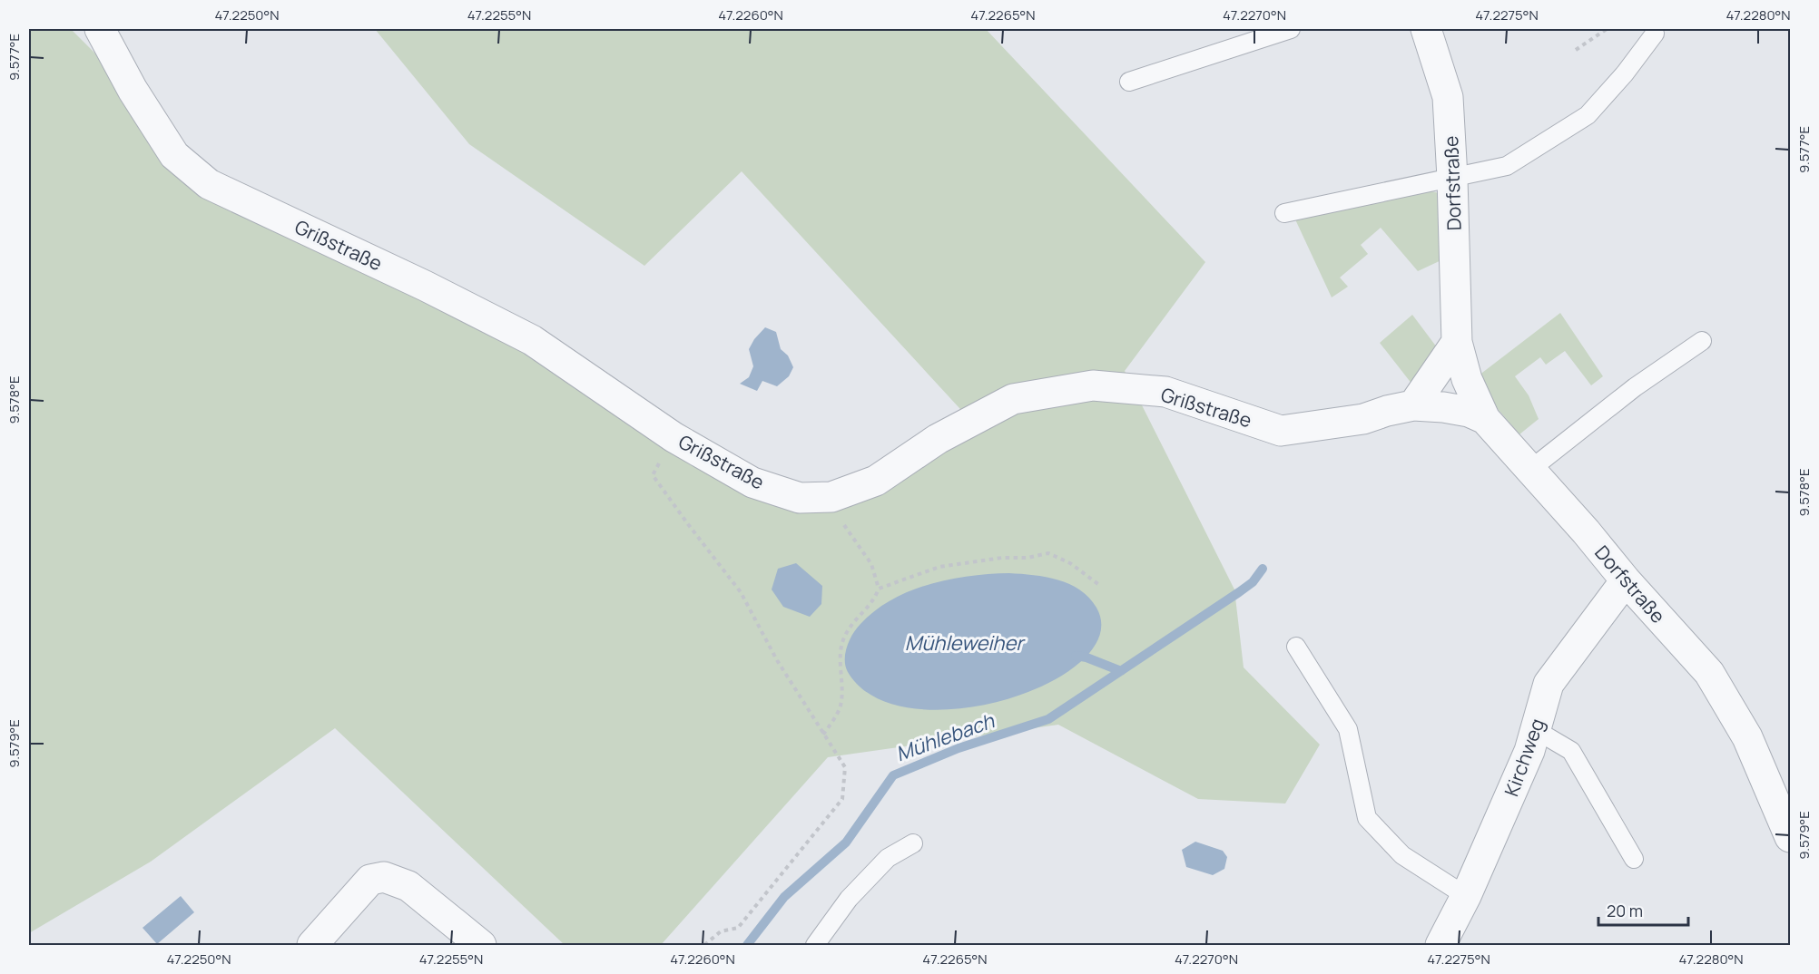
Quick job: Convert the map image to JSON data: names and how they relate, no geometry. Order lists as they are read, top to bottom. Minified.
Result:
{"streets":{"street":["Dorfstraße","Grißstraße","Kirchweg"]},"crossings":[["Dorfstraße","Grißstraße"],["Dorfstraße","Kirchweg"]],"water":["Mühleweiher","Mühlebach"],"scale_bar":"20 m","coordinates":["47.2250°N","47.2255°N","47.2260°N","47.2265°N","47.2270°N","47.2275°N","47.2280°N","9.577°E","9.578°E","9.579°E"]}
